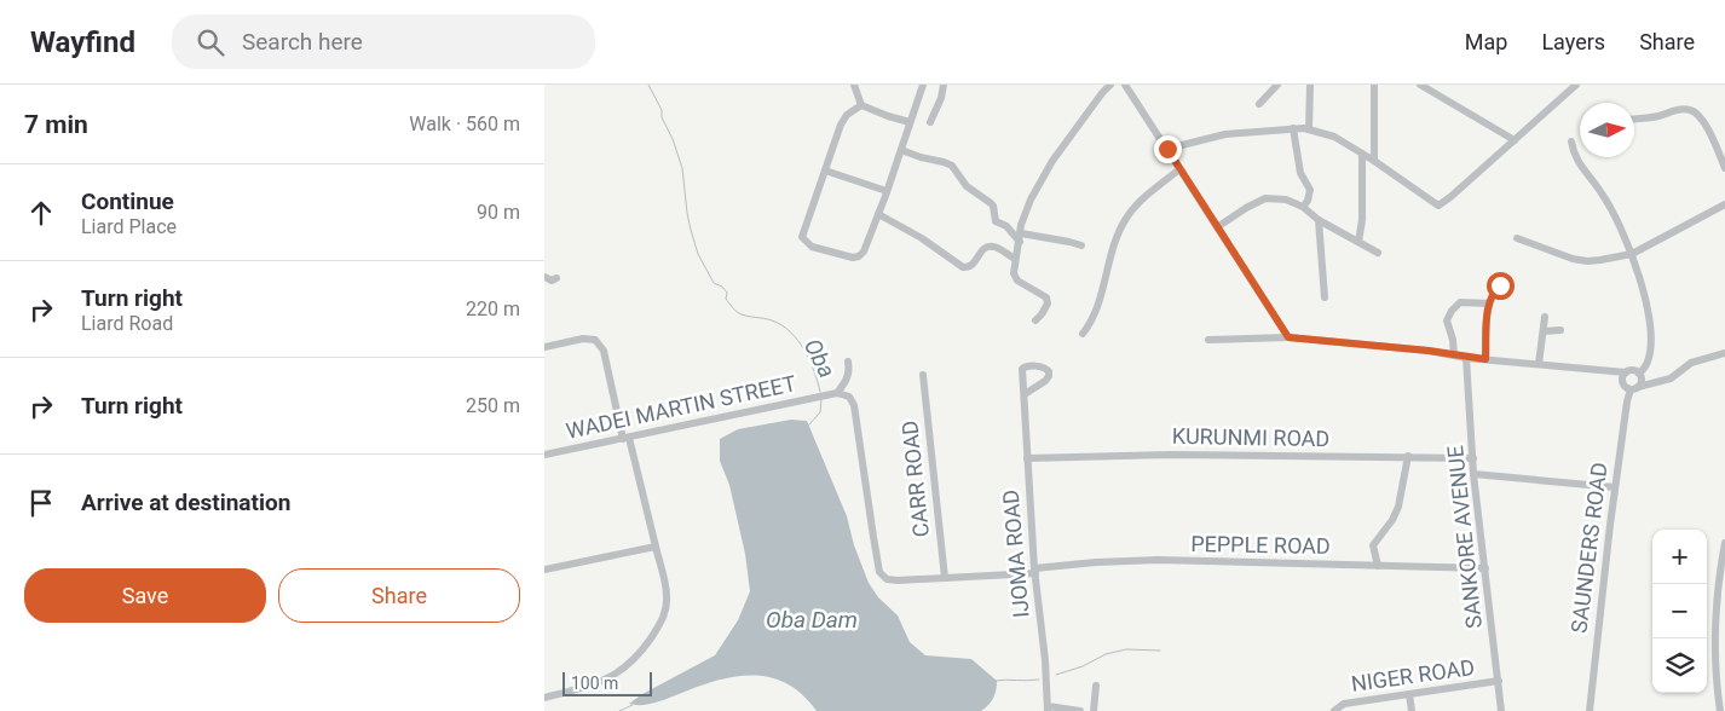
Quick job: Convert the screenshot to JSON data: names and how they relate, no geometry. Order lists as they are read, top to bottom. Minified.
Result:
{"streets":{"street":["WADEI MARTIN STREET","KURUNMI ROAD","CARR ROAD","SANKORE AVENUE","PEPPLE ROAD","SAUNDERS ROAD","IJOMA ROAD","NIGER ROAD"]},"crossings":[["WADEI MARTIN STREET","PEPPLE ROAD"],["KURUNMI ROAD","SANKORE AVENUE"],["KURUNMI ROAD","IJOMA ROAD"],["CARR ROAD","PEPPLE ROAD"],["SANKORE AVENUE","PEPPLE ROAD"],["SANKORE AVENUE","NIGER ROAD"],["PEPPLE ROAD","IJOMA ROAD"]],"water":["Oba","Oba Dam"],"scale_bar":"100 m","north":"right","page":{"header":"Wayfind","search":"Search here","nav":["Map","Layers","Share"],"heading":["7 min","Walk · 560 m"],"list":[["Continue","Liard Place","90 m"],["Turn right","Liard Road","220 m"],["Turn right","250 m"],"Arrive at destination"],"map_buttons":["+","−"],"buttons":["Save","Share"],"scale":"100 m"}}
